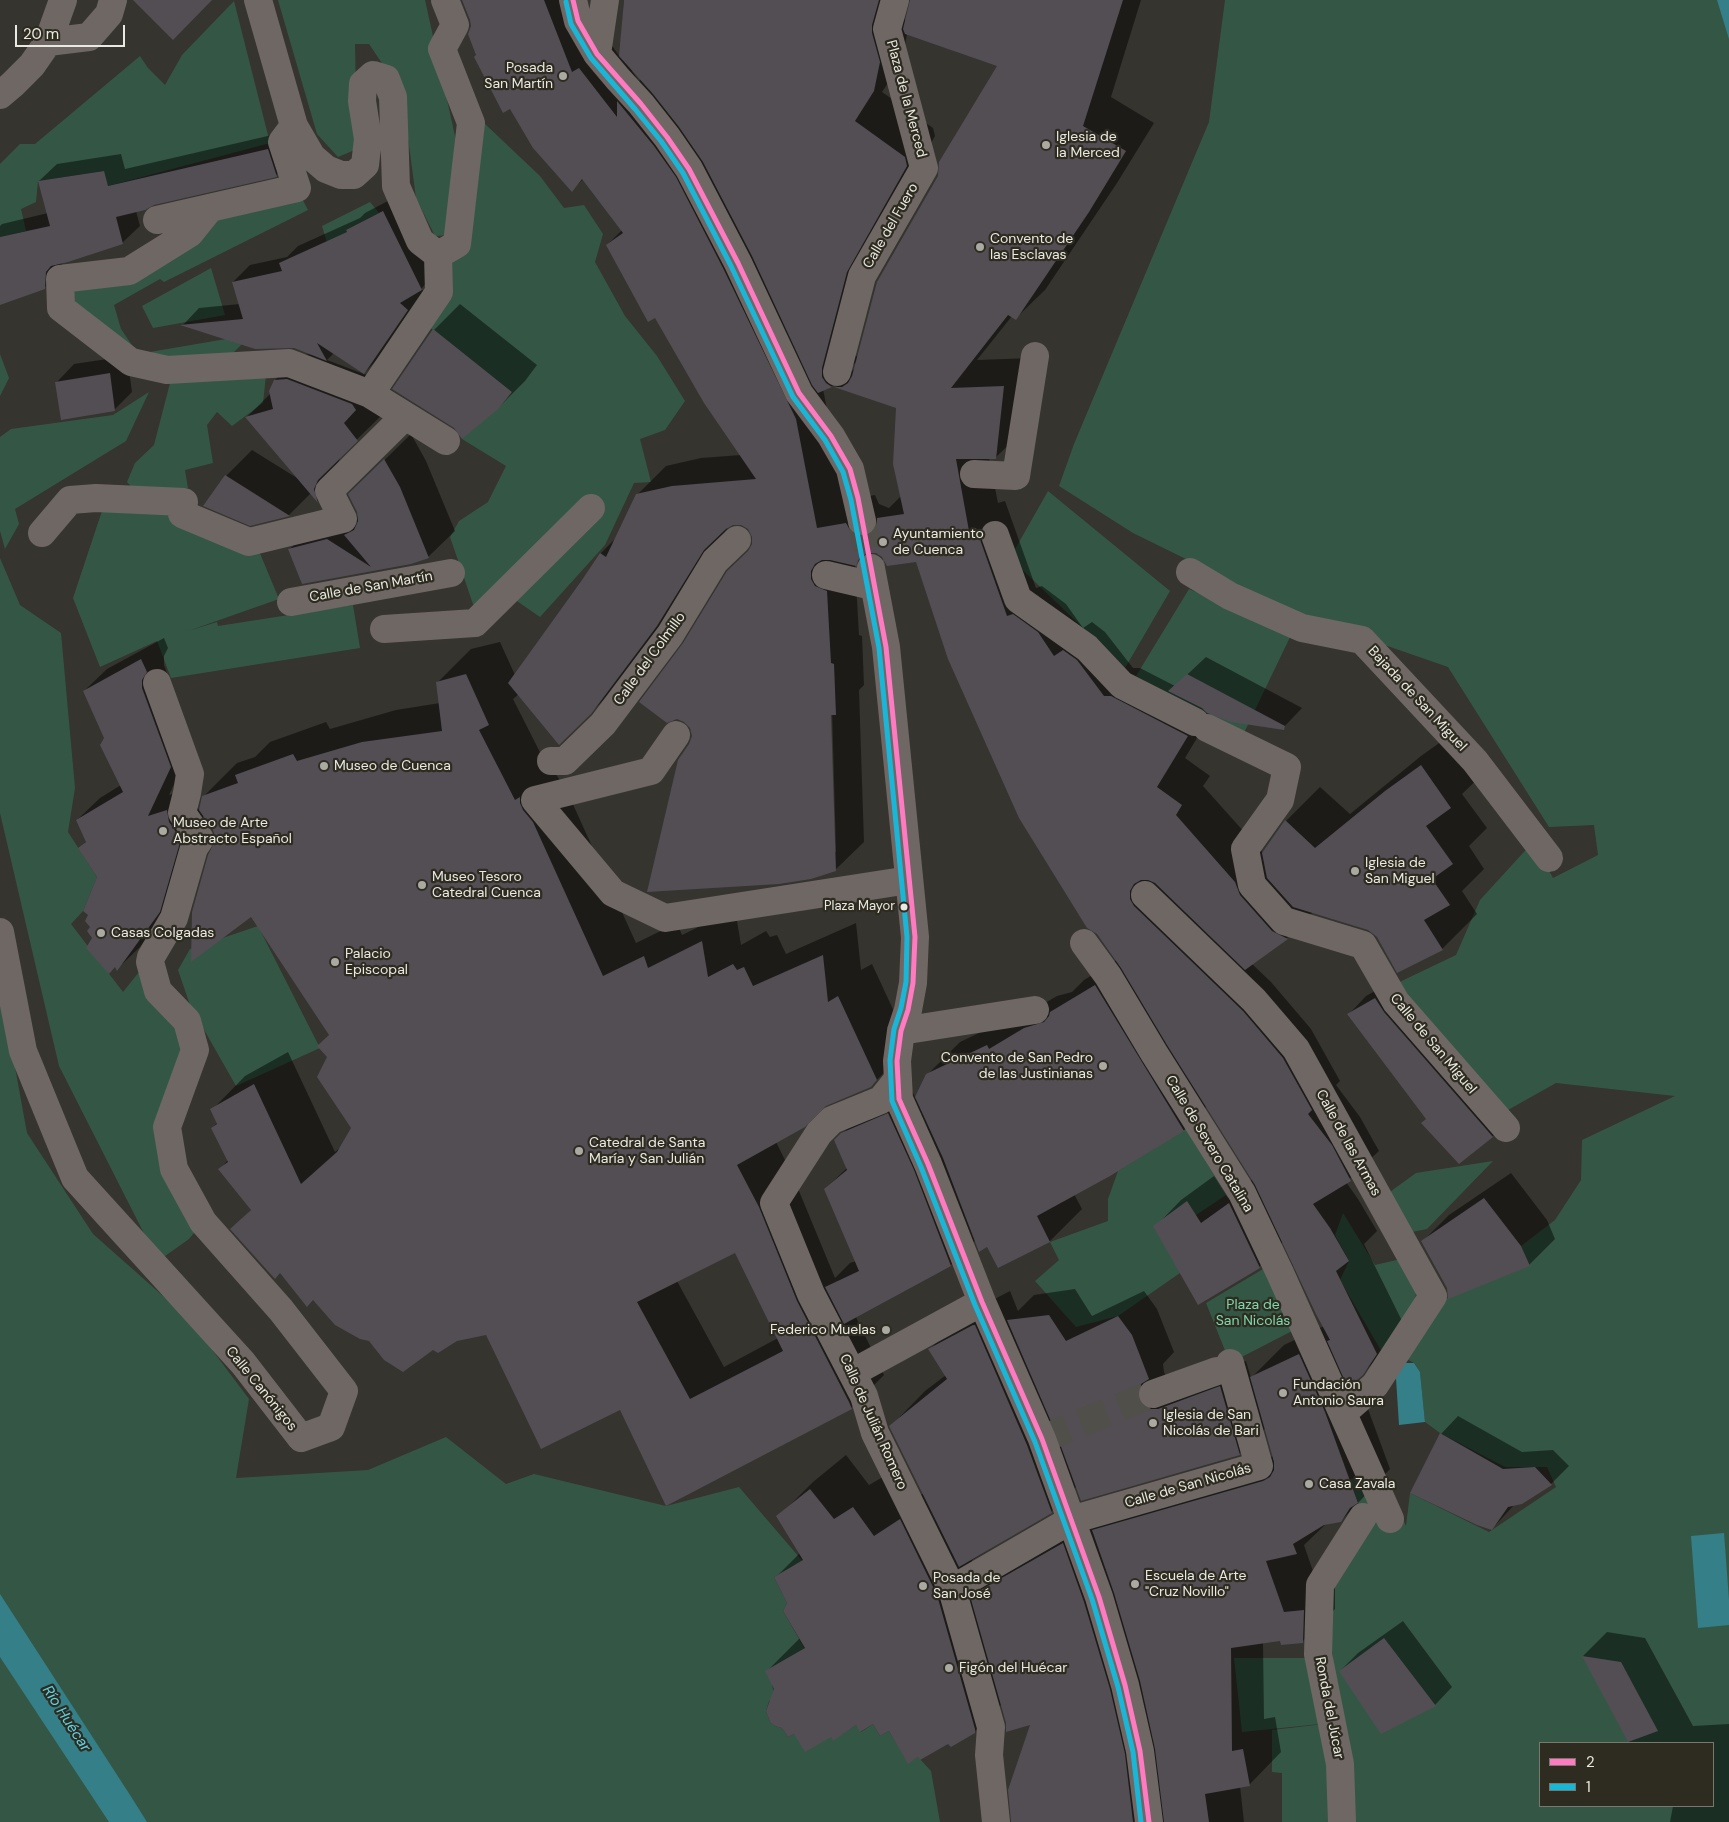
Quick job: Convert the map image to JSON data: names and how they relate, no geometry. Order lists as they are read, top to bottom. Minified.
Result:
{"streets":{"street":["Plaza de la Merced","Calle del Fuero","Calle de San Martín","Calle del Colmillo","Bajada de San Miguel","Calle de San Miguel","Calle de las Armas","Calle de Severo Catalina","Calle Canónigos","Calle de Julián Romero","Calle de San Nicolás","Ronda del Júcar"]},"crossings":[["Plaza de la Merced","Calle del Fuero"],["Calle de las Armas","Calle de Severo Catalina"]],"water":["Río Huécar"],"parks":["Plaza de San Nicolás"],"places":["Posada San Martín","Iglesia de la Merced","Convento de las Esclavas","Ayuntamiento de Cuenca","Museo de Cuenca","Museo de Arte Abstracto Español","Iglesia de San Miguel","Museo Tesoro Catedral Cuenca","Plaza Mayor","Casas Colgadas","Palacio Episcopal","Convento de San Pedro de las Justinianas","Catedral de Santa María y San Julián","Federico Muelas","Fundación Antonio Saura","Iglesia de San Nicolás de Bari","Casa Zavala","Escuela de Arte \"Cruz Novillo\"","Posada de San José","Figón del Huécar"],"lines":["transit line 2","transit line 1"],"legend":["2","1"],"scale_bar":"20 m"}
